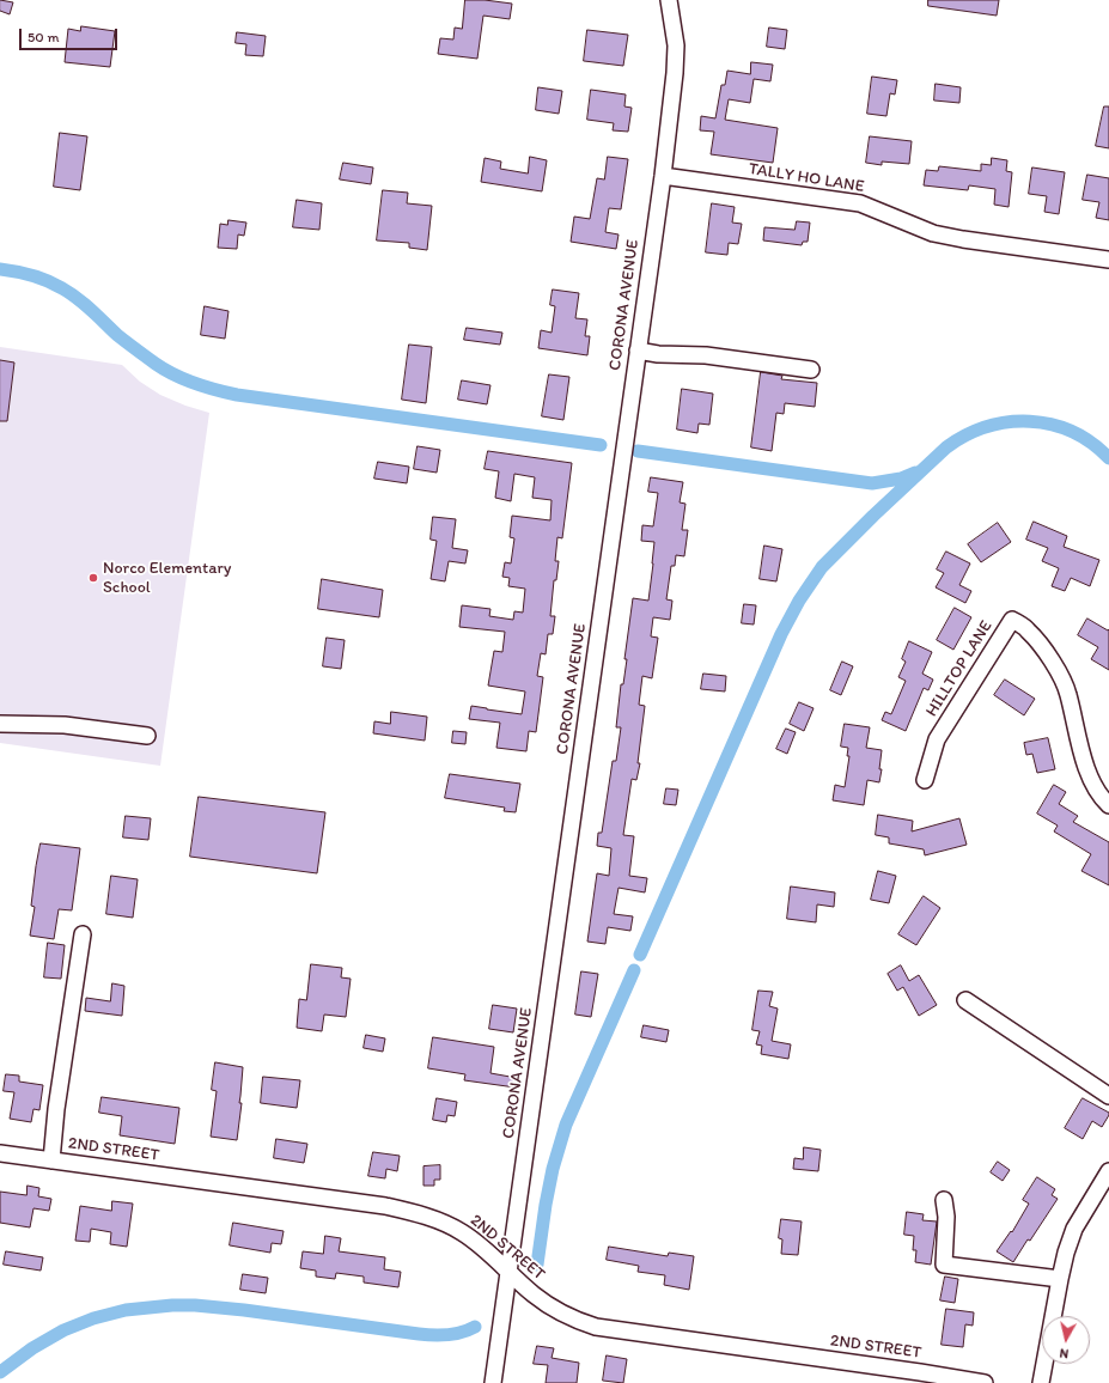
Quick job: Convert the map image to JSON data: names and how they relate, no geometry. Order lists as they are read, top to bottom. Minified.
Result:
{"streets":{"street":["TALLY HO LANE","CORONA AVENUE","HILLTOP LANE","2ND STREET"]},"crossings":[["TALLY HO LANE","CORONA AVENUE"],["CORONA AVENUE","2ND STREET"]],"places":["Norco Elementary School"],"scale_bar":"50 m","north":"bottom"}
